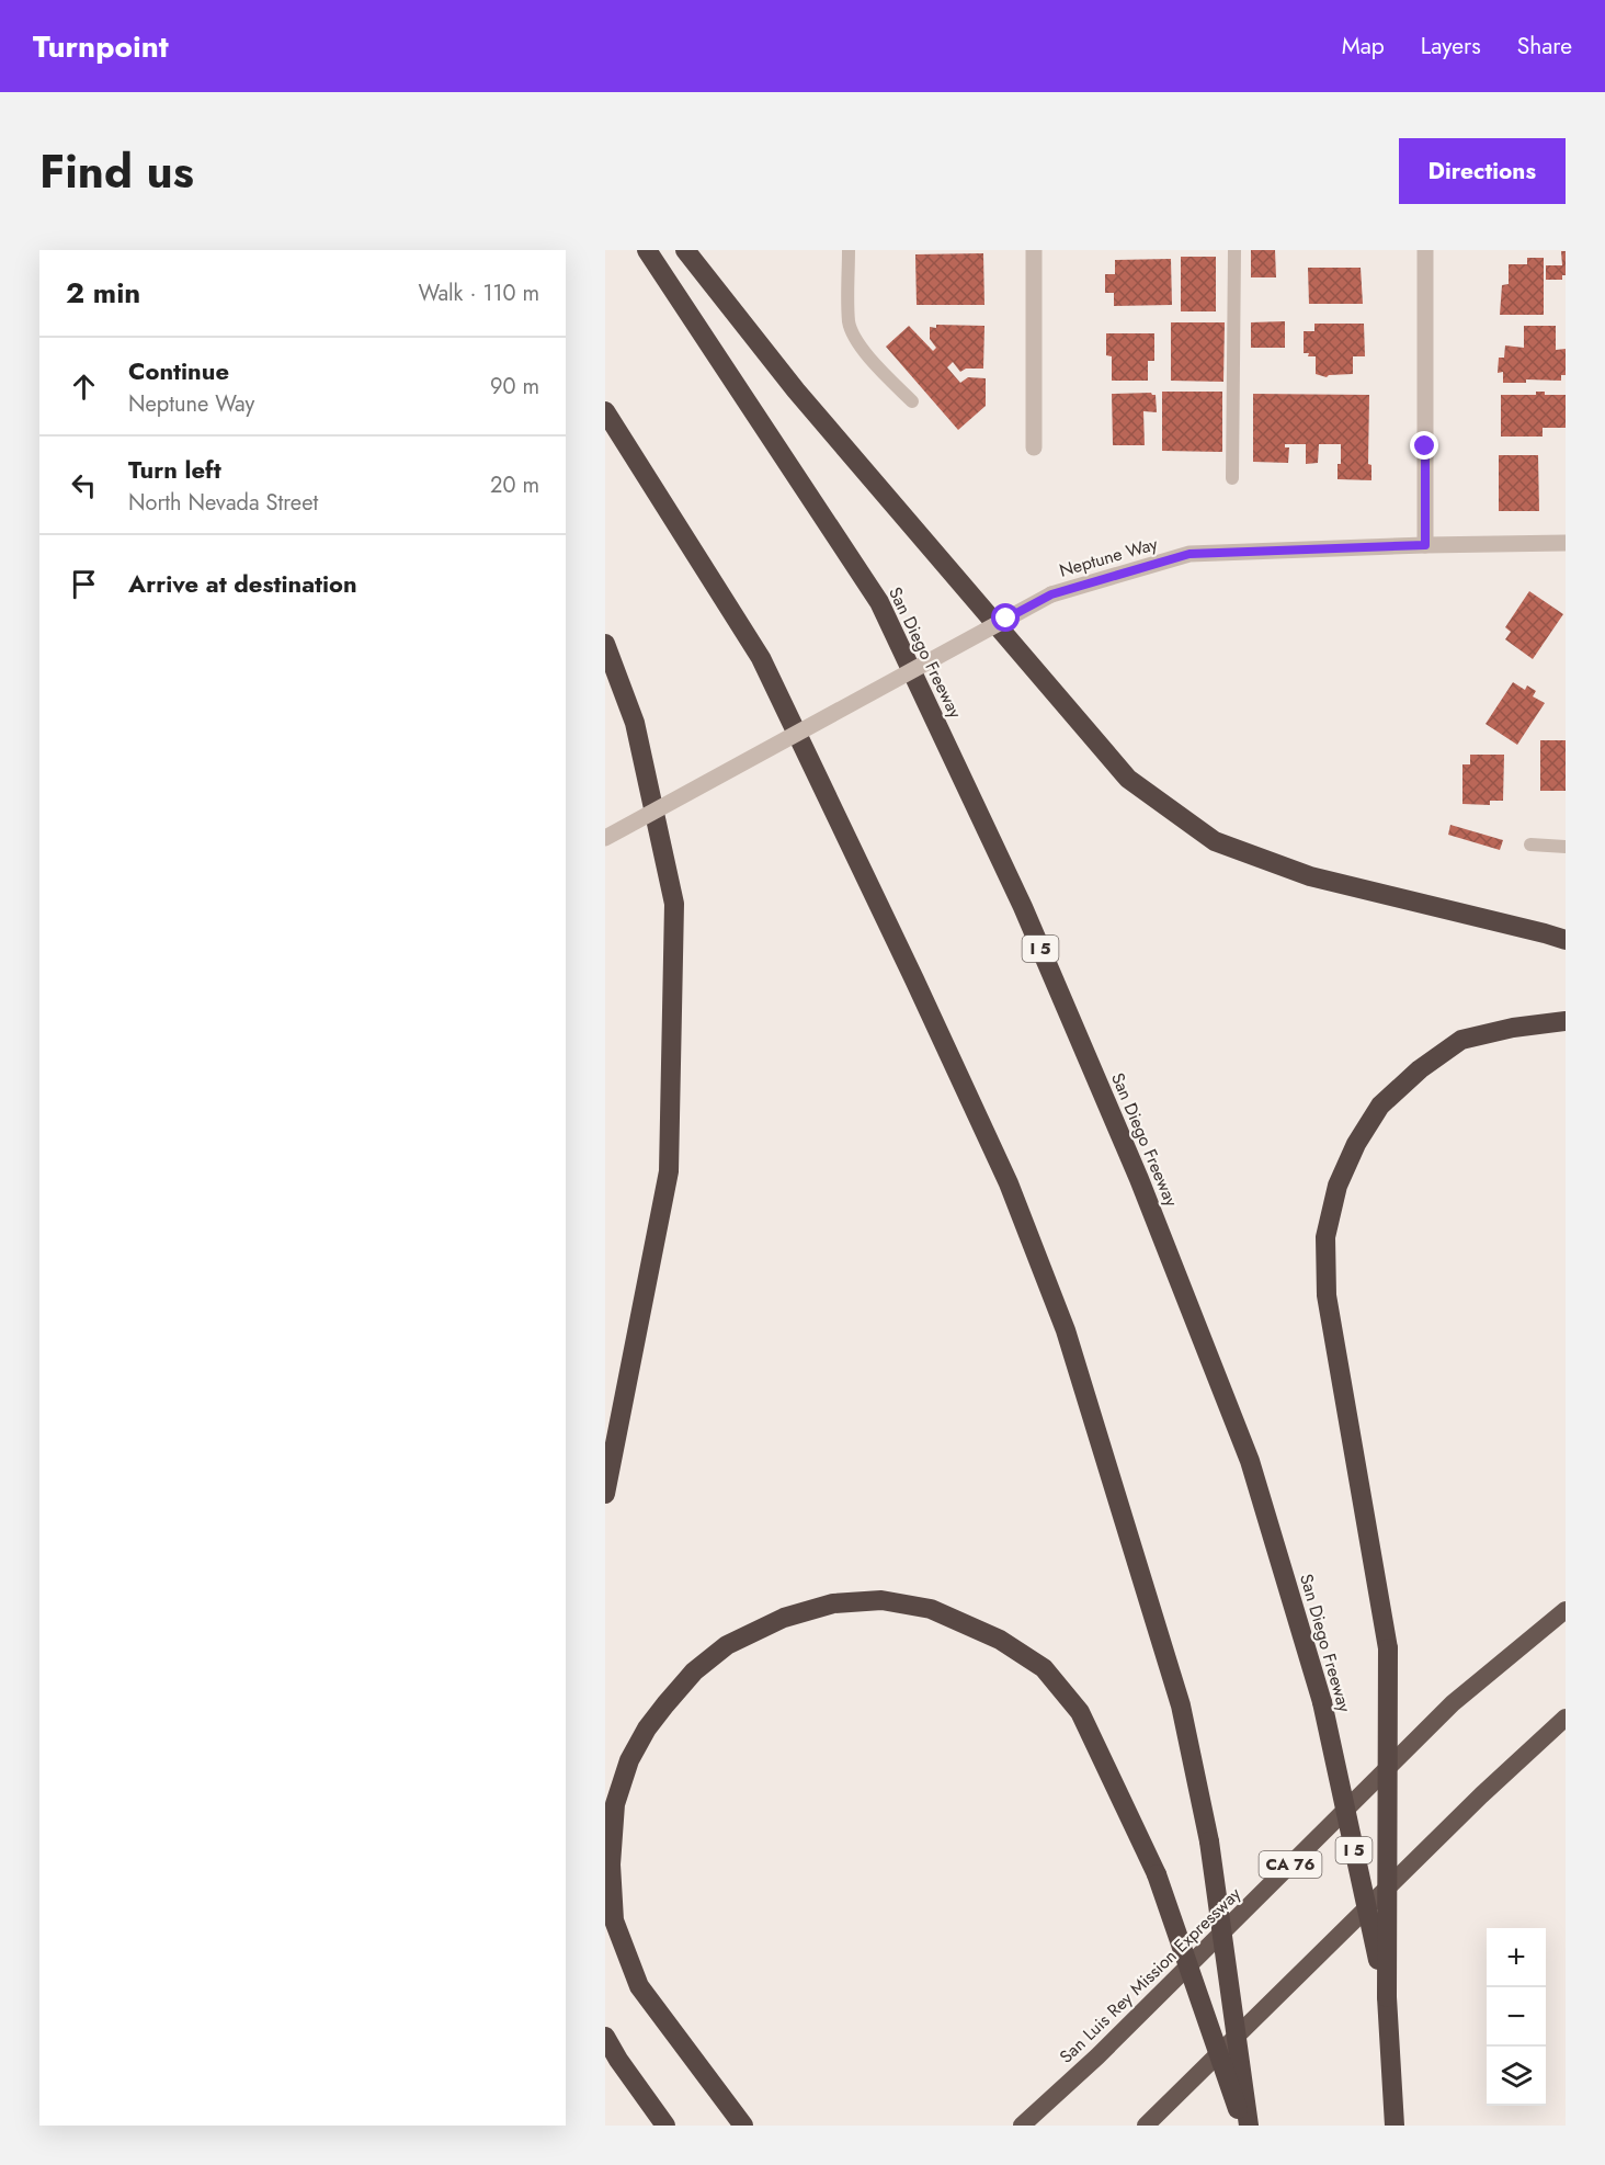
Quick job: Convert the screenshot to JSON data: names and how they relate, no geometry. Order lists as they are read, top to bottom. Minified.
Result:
{"streets":{"highway":["San Diego Freeway","I 5","CA 76","San Luis Rey Mission Expressway"],"street":["Neptune Way"]},"page":{"header":"Turnpoint","nav":["Map","Layers","Share"],"title":"Find us","buttons":"Directions","heading":["2 min","Walk · 110 m"],"list":[["Continue","Neptune Way","90 m"],["Turn left","North Nevada Street","20 m"],"Arrive at destination"],"map_buttons":["+","−"]}}
